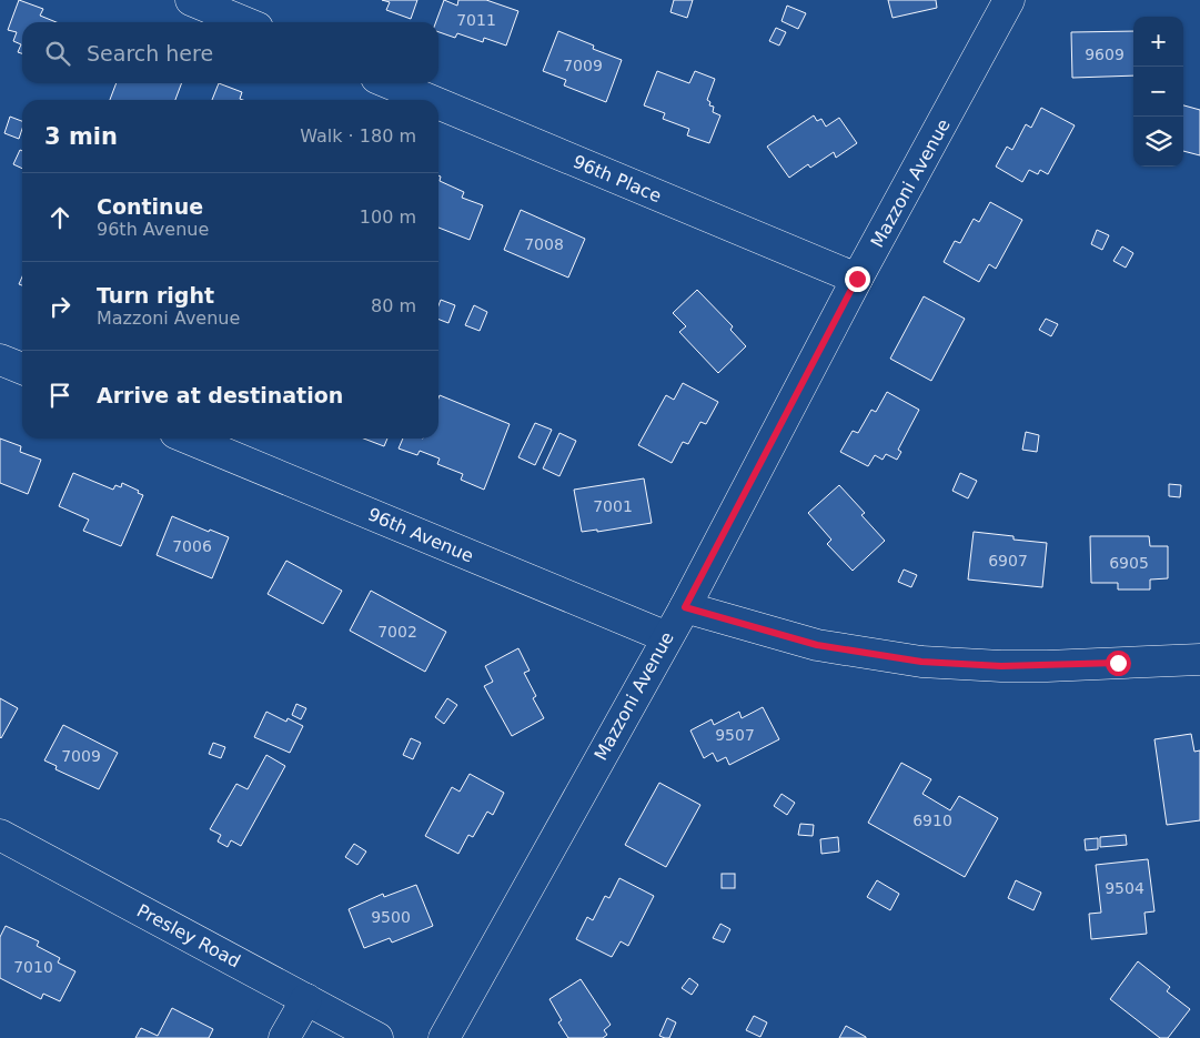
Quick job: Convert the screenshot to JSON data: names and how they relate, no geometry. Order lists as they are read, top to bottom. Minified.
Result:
{"streets":{"street":["96th Place","Mazzoni Avenue","96th Avenue","Presley Road"]},"crossings":[["96th Place","Mazzoni Avenue"],["Mazzoni Avenue","96th Avenue"]],"house_numbers":["7011","9609","7009","7008","7001","7006","6907","6905","7002","9507","7009","6910","9504","9500","7010"],"page":{"map_buttons":["+","−"],"search":"Search here","heading":["3 min","Walk · 180 m"],"list":[["Continue","96th Avenue","100 m"],["Turn right","Mazzoni Avenue","80 m"],"Arrive at destination"]}}
